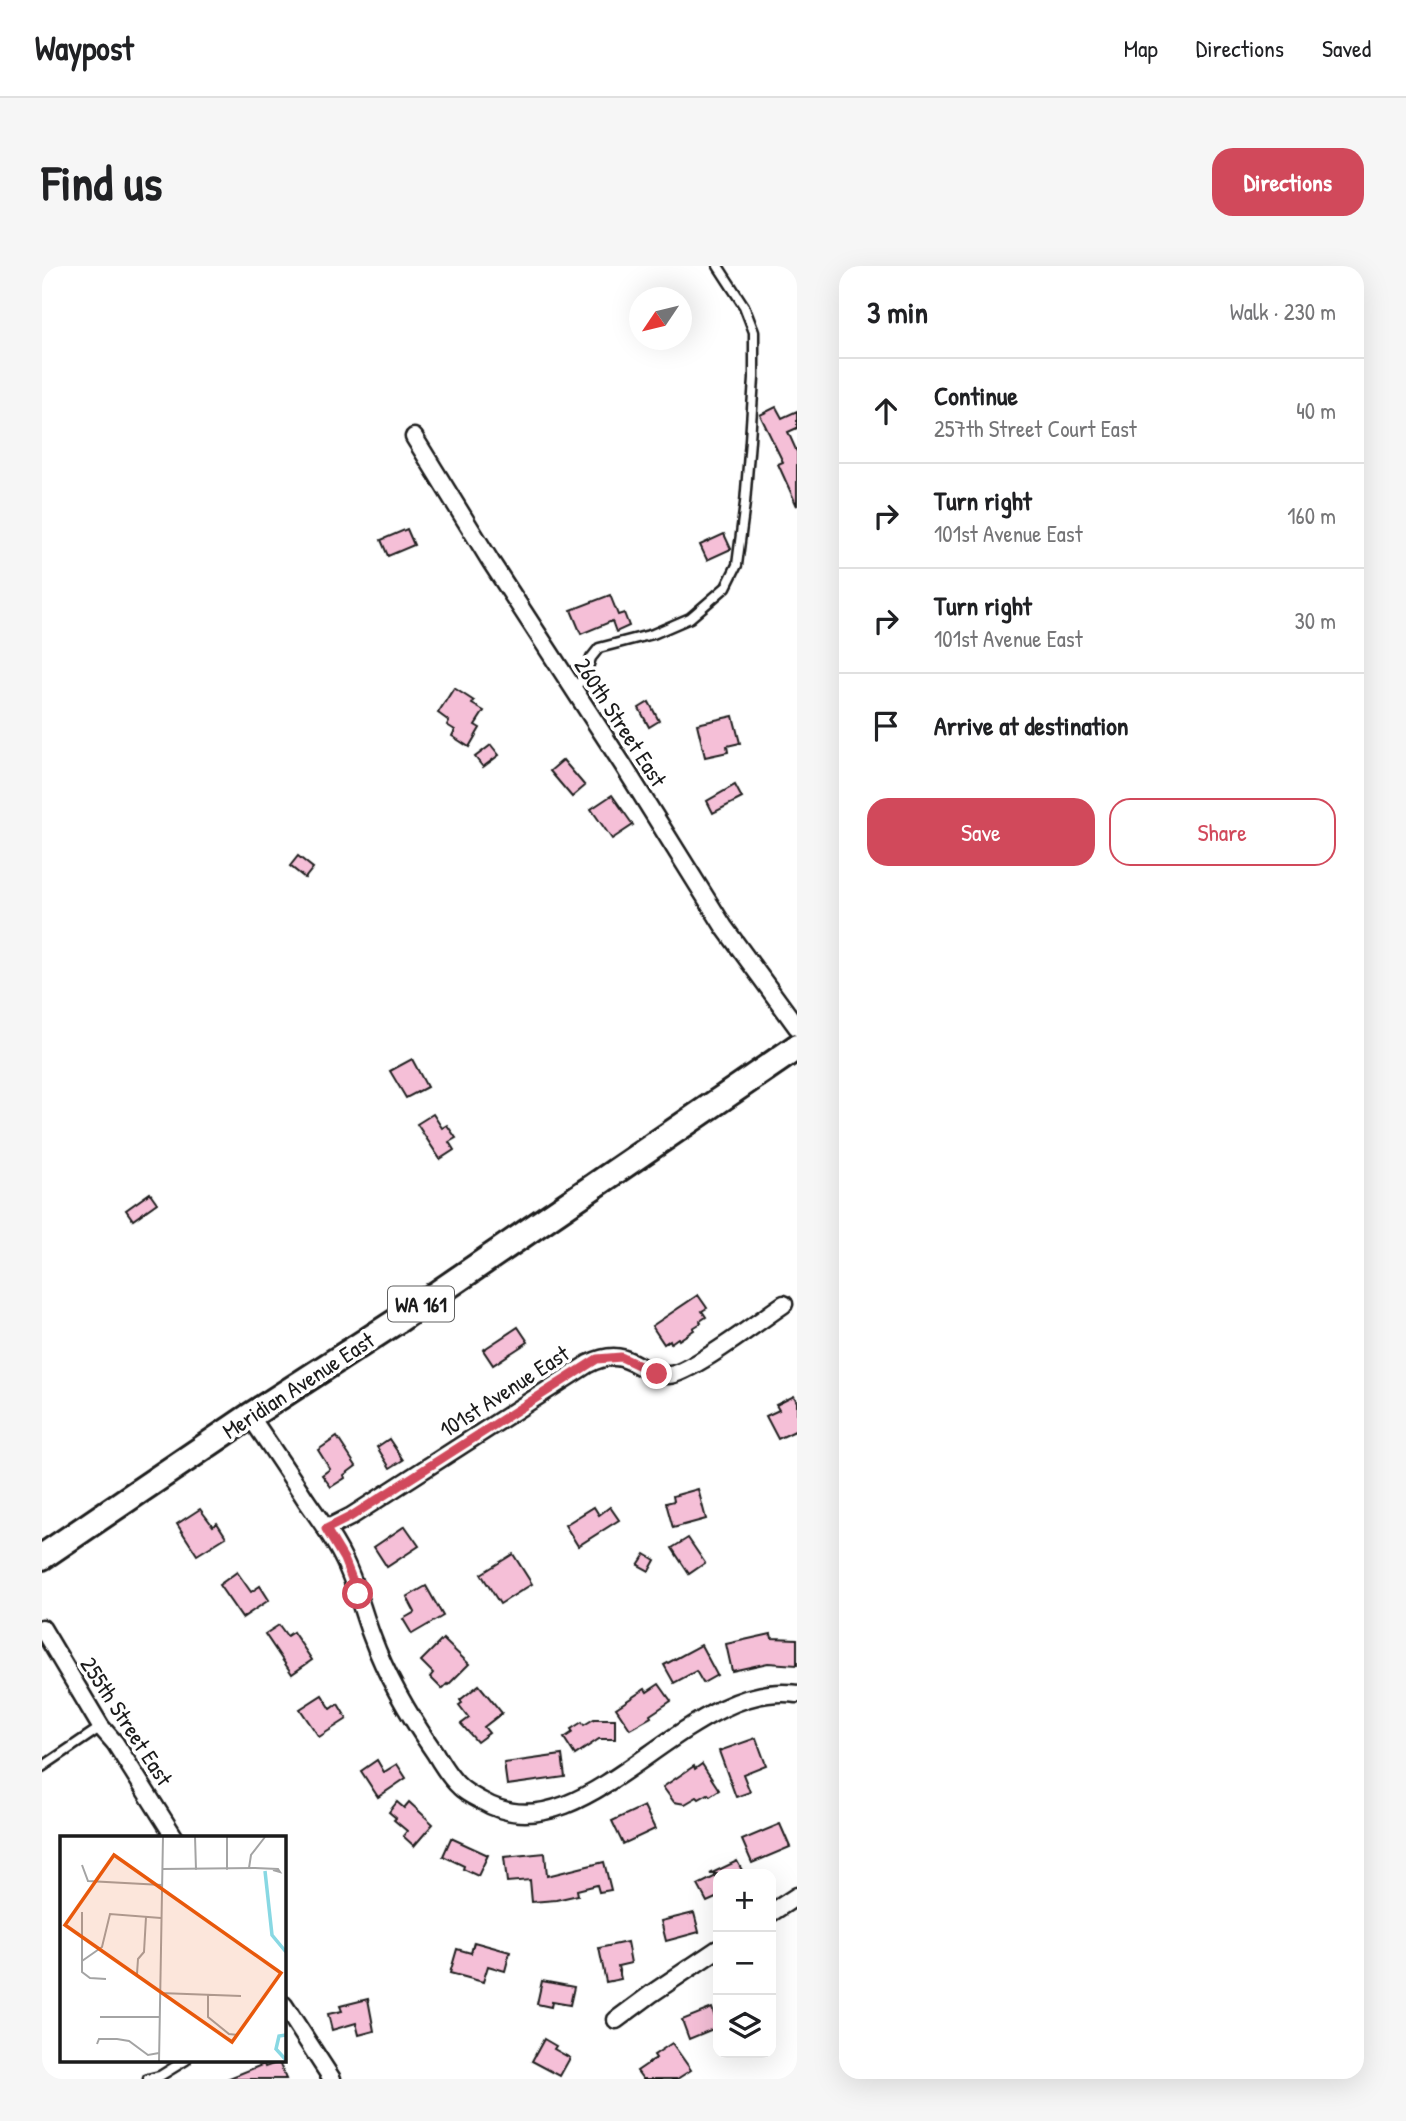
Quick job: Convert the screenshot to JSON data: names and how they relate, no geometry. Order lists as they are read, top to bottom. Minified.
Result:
{"streets":{"main road":["WA 161","Meridian Avenue East"],"street":["260th Street East","101st Avenue East","255th Street East"]},"north":"bottom left","page":{"header":"Waypost","nav":["Map","Directions","Saved"],"buttons":["Directions",["Save","Share"]],"title":"Find us","heading":["3 min","Walk · 230 m"],"list":[["Continue","257th Street Court East","40 m"],["Turn right","101st Avenue East","160 m"],["Turn right","101st Avenue East","30 m"],"Arrive at destination"],"map_buttons":["+","−"]}}
